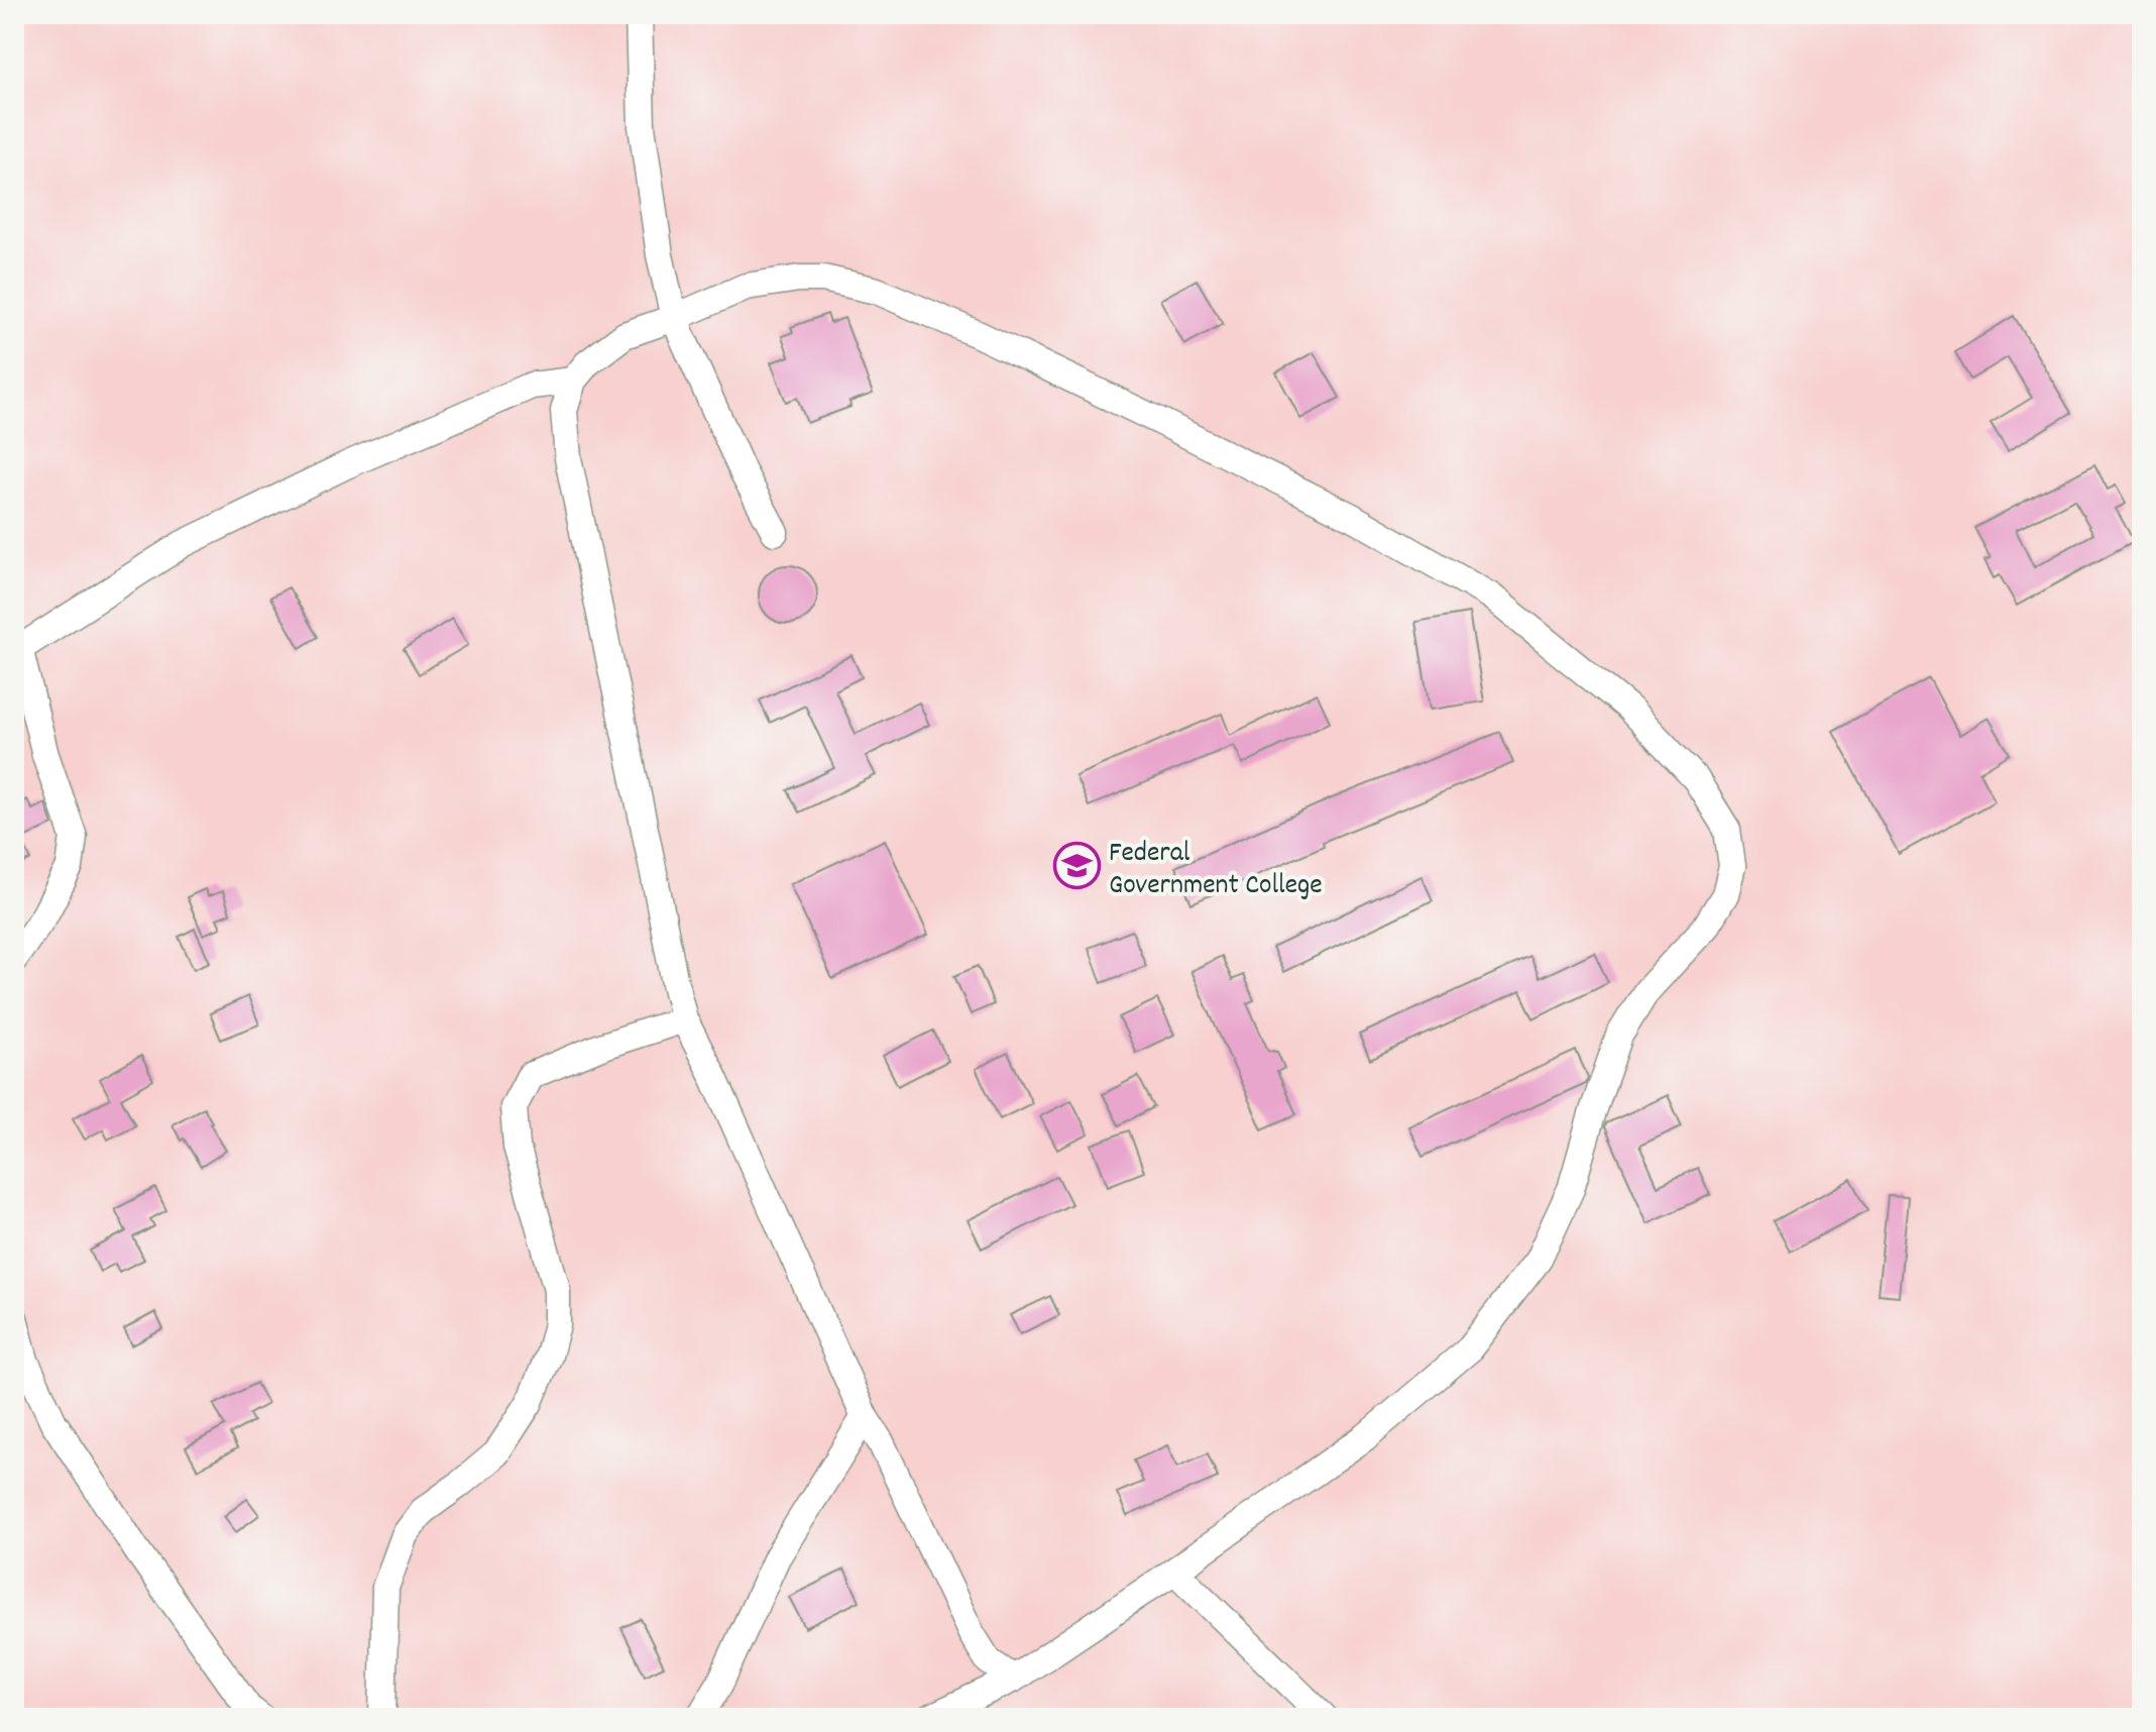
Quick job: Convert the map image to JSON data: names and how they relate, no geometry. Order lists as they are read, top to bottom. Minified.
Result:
{"places":{"school or university":["Federal Government College"]}}
